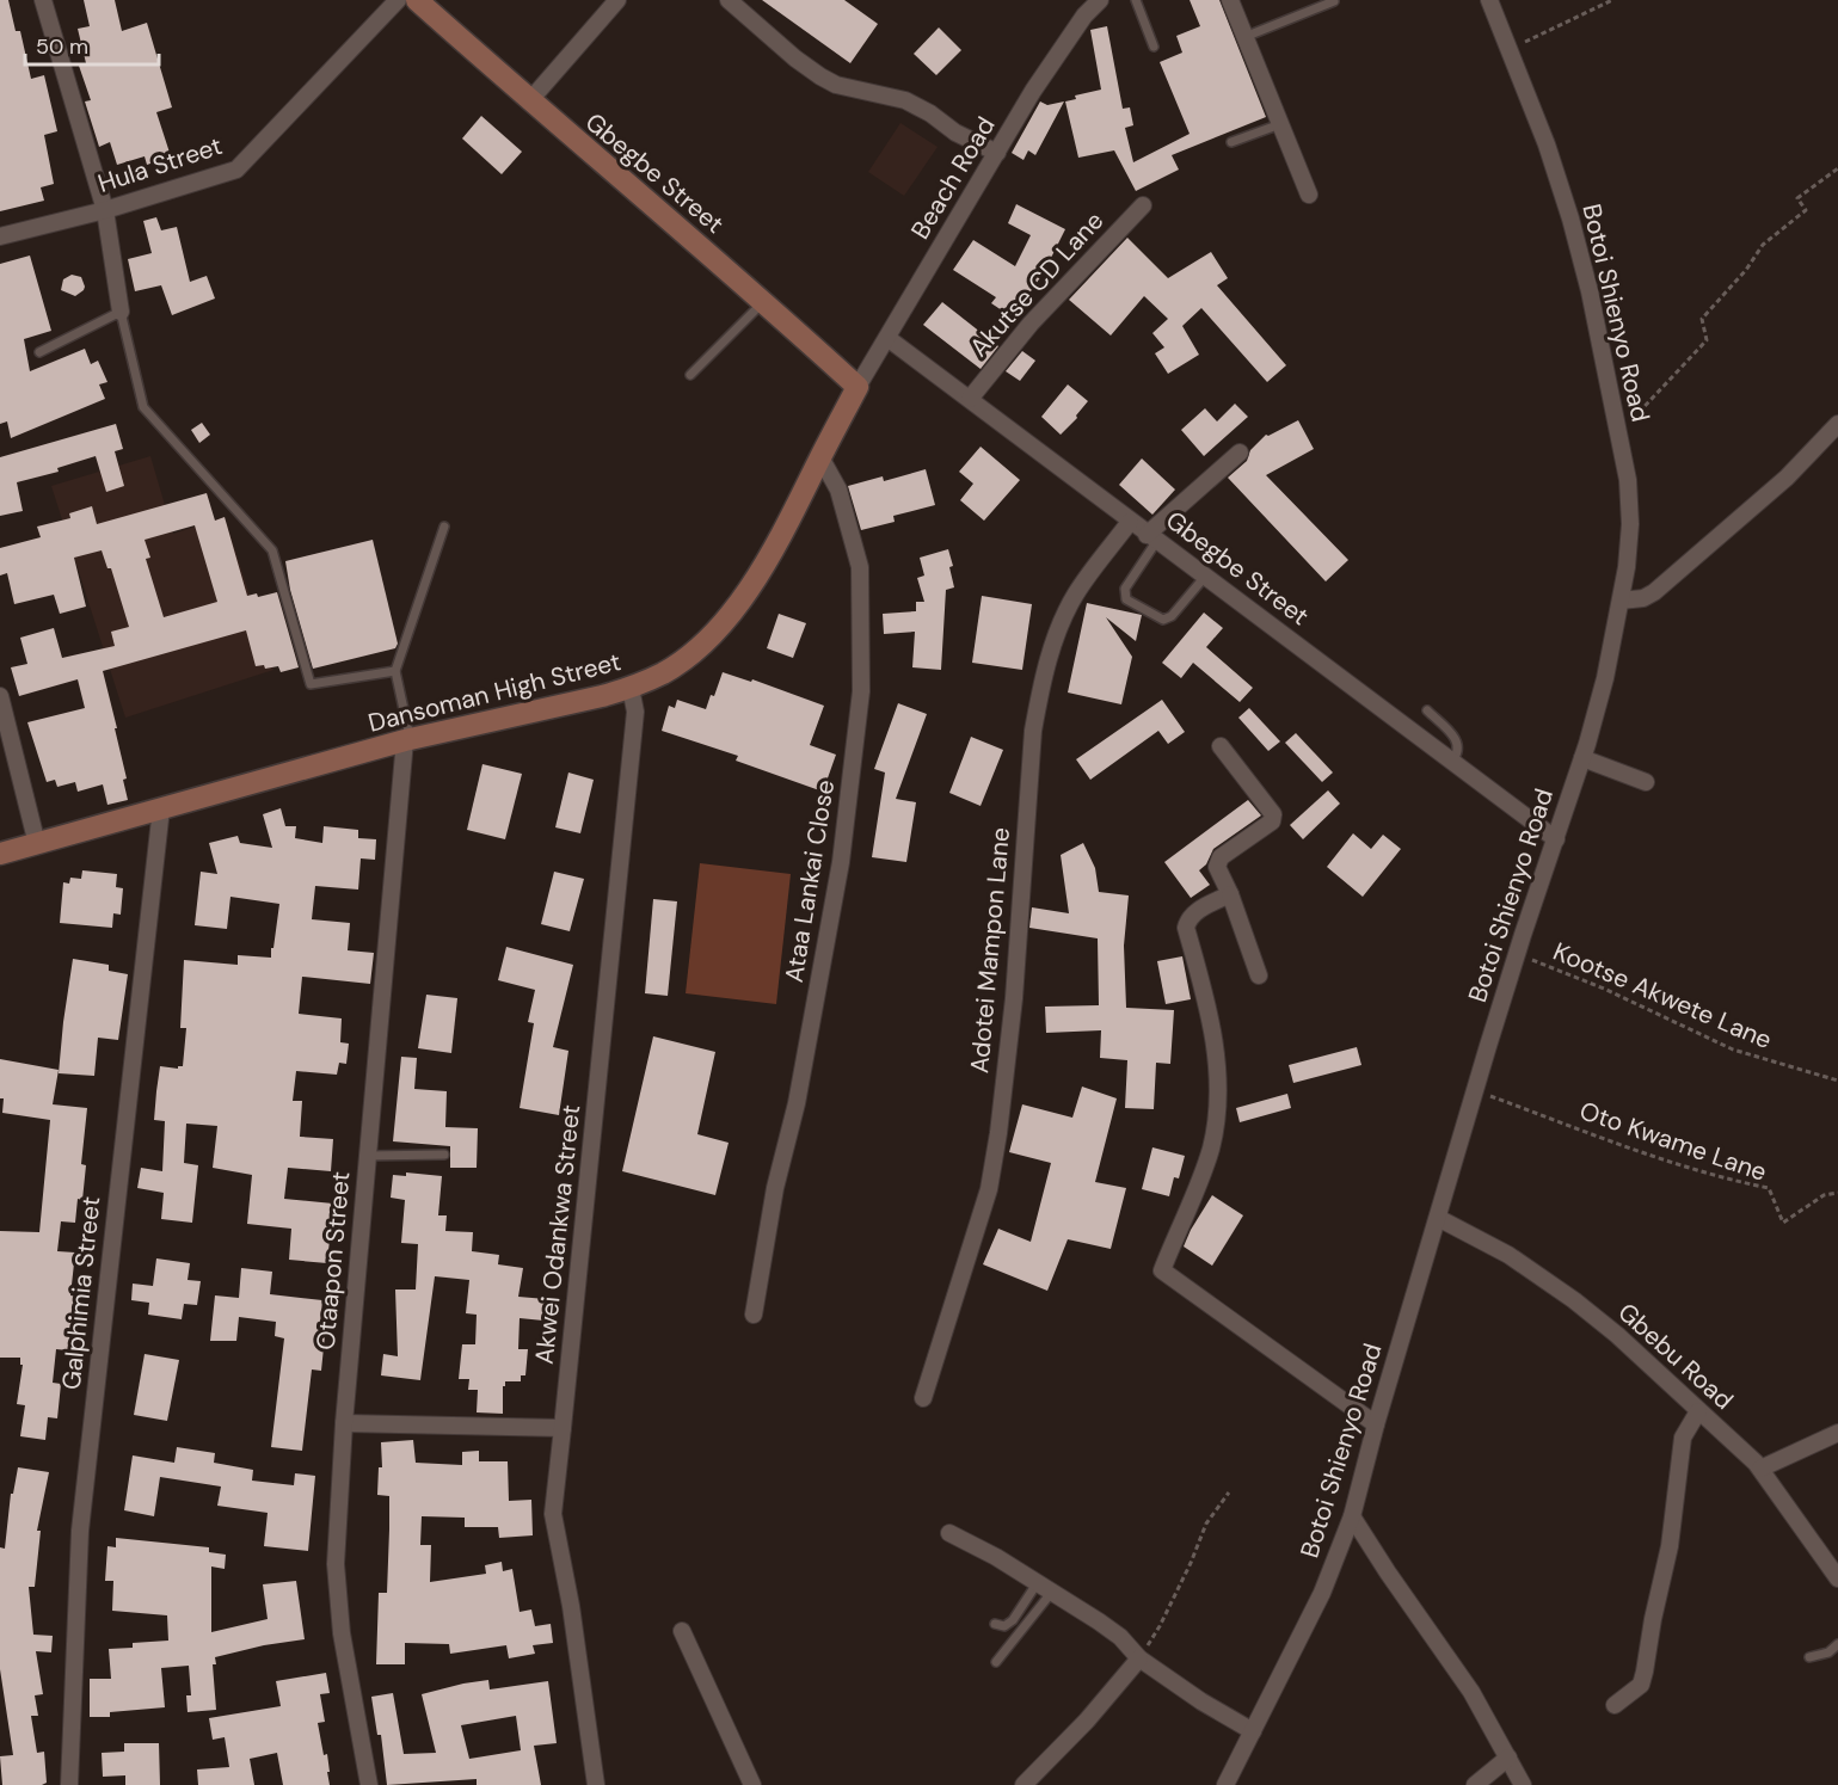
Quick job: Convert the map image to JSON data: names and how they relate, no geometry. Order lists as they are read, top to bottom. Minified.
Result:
{"streets":{"street":["Hula Street","Gbegbe Street","Beach Road","Akutse CD Lane","Botoi Shienyo Road","Dansoman High Street","Ataa Lankai Close","Adotei Mampon Lane","Akwei Odankwa Street","Otaapon Street","Galphimia Street","Gbebu Road"],"path":["Kootse Akwete Lane","Oto Kwame Lane"]},"crossings":[["Gbegbe Street","Beach Road"],["Gbegbe Street","Akutse CD Lane"],["Gbegbe Street","Botoi Shienyo Road"],["Gbegbe Street","Dansoman High Street"],["Gbegbe Street","Adotei Mampon Lane"],["Beach Road","Dansoman High Street"],["Botoi Shienyo Road","Kootse Akwete Lane"],["Botoi Shienyo Road","Oto Kwame Lane"],["Botoi Shienyo Road","Gbebu Road"],["Dansoman High Street","Ataa Lankai Close"],["Dansoman High Street","Akwei Odankwa Street"],["Dansoman High Street","Otaapon Street"],["Dansoman High Street","Galphimia Street"]],"scale_bar":"50 m"}
